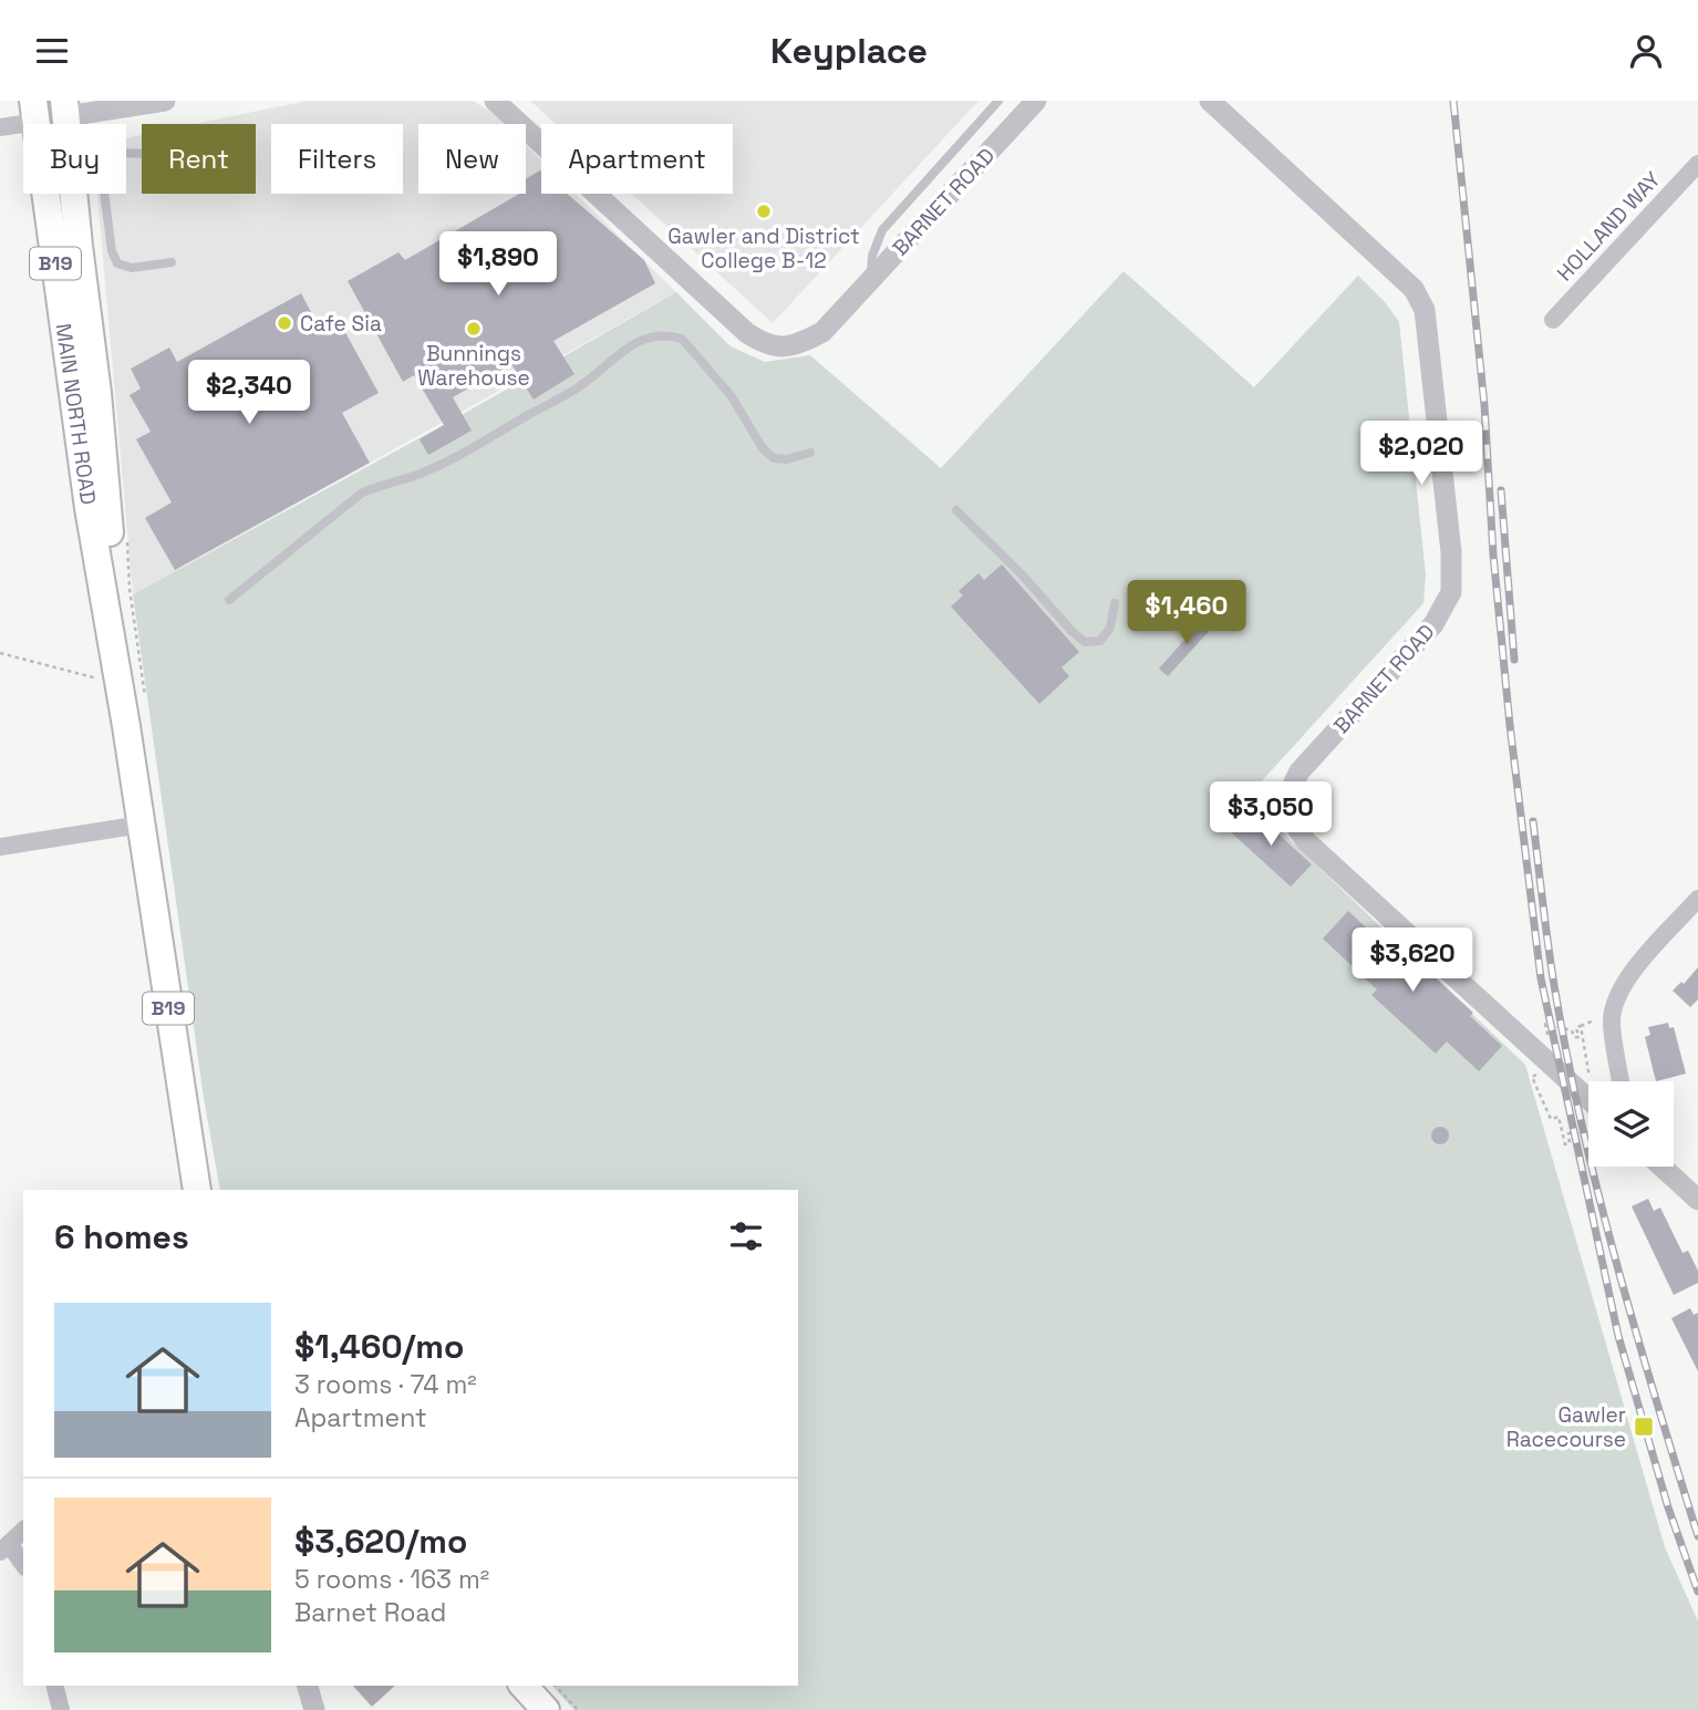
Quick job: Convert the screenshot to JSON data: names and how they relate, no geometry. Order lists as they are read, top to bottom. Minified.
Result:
{"streets":{"main road":["B19","MAIN NORTH ROAD"],"street":["BARNET ROAD","HOLLAND WAY"]},"places":{"other":["Gawler and District College B-12","Cafe Sia","Bunnings Warehouse"],"transit":["Gawler Racecourse"]},"page":{"header":"Keyplace","chip":["Buy","Rent","Filters","New","Apartment"],"price":["$1,890","$2,340","$2,020","$1,460","$3,050","$3,620"],"heading":"6 homes","list":[{"name":"$1,460/mo","note":"3 rooms · 74 m² · Apartment"},{"name":"$3,620/mo","note":"5 rooms · 163 m² · Barnet Road"}]}}
